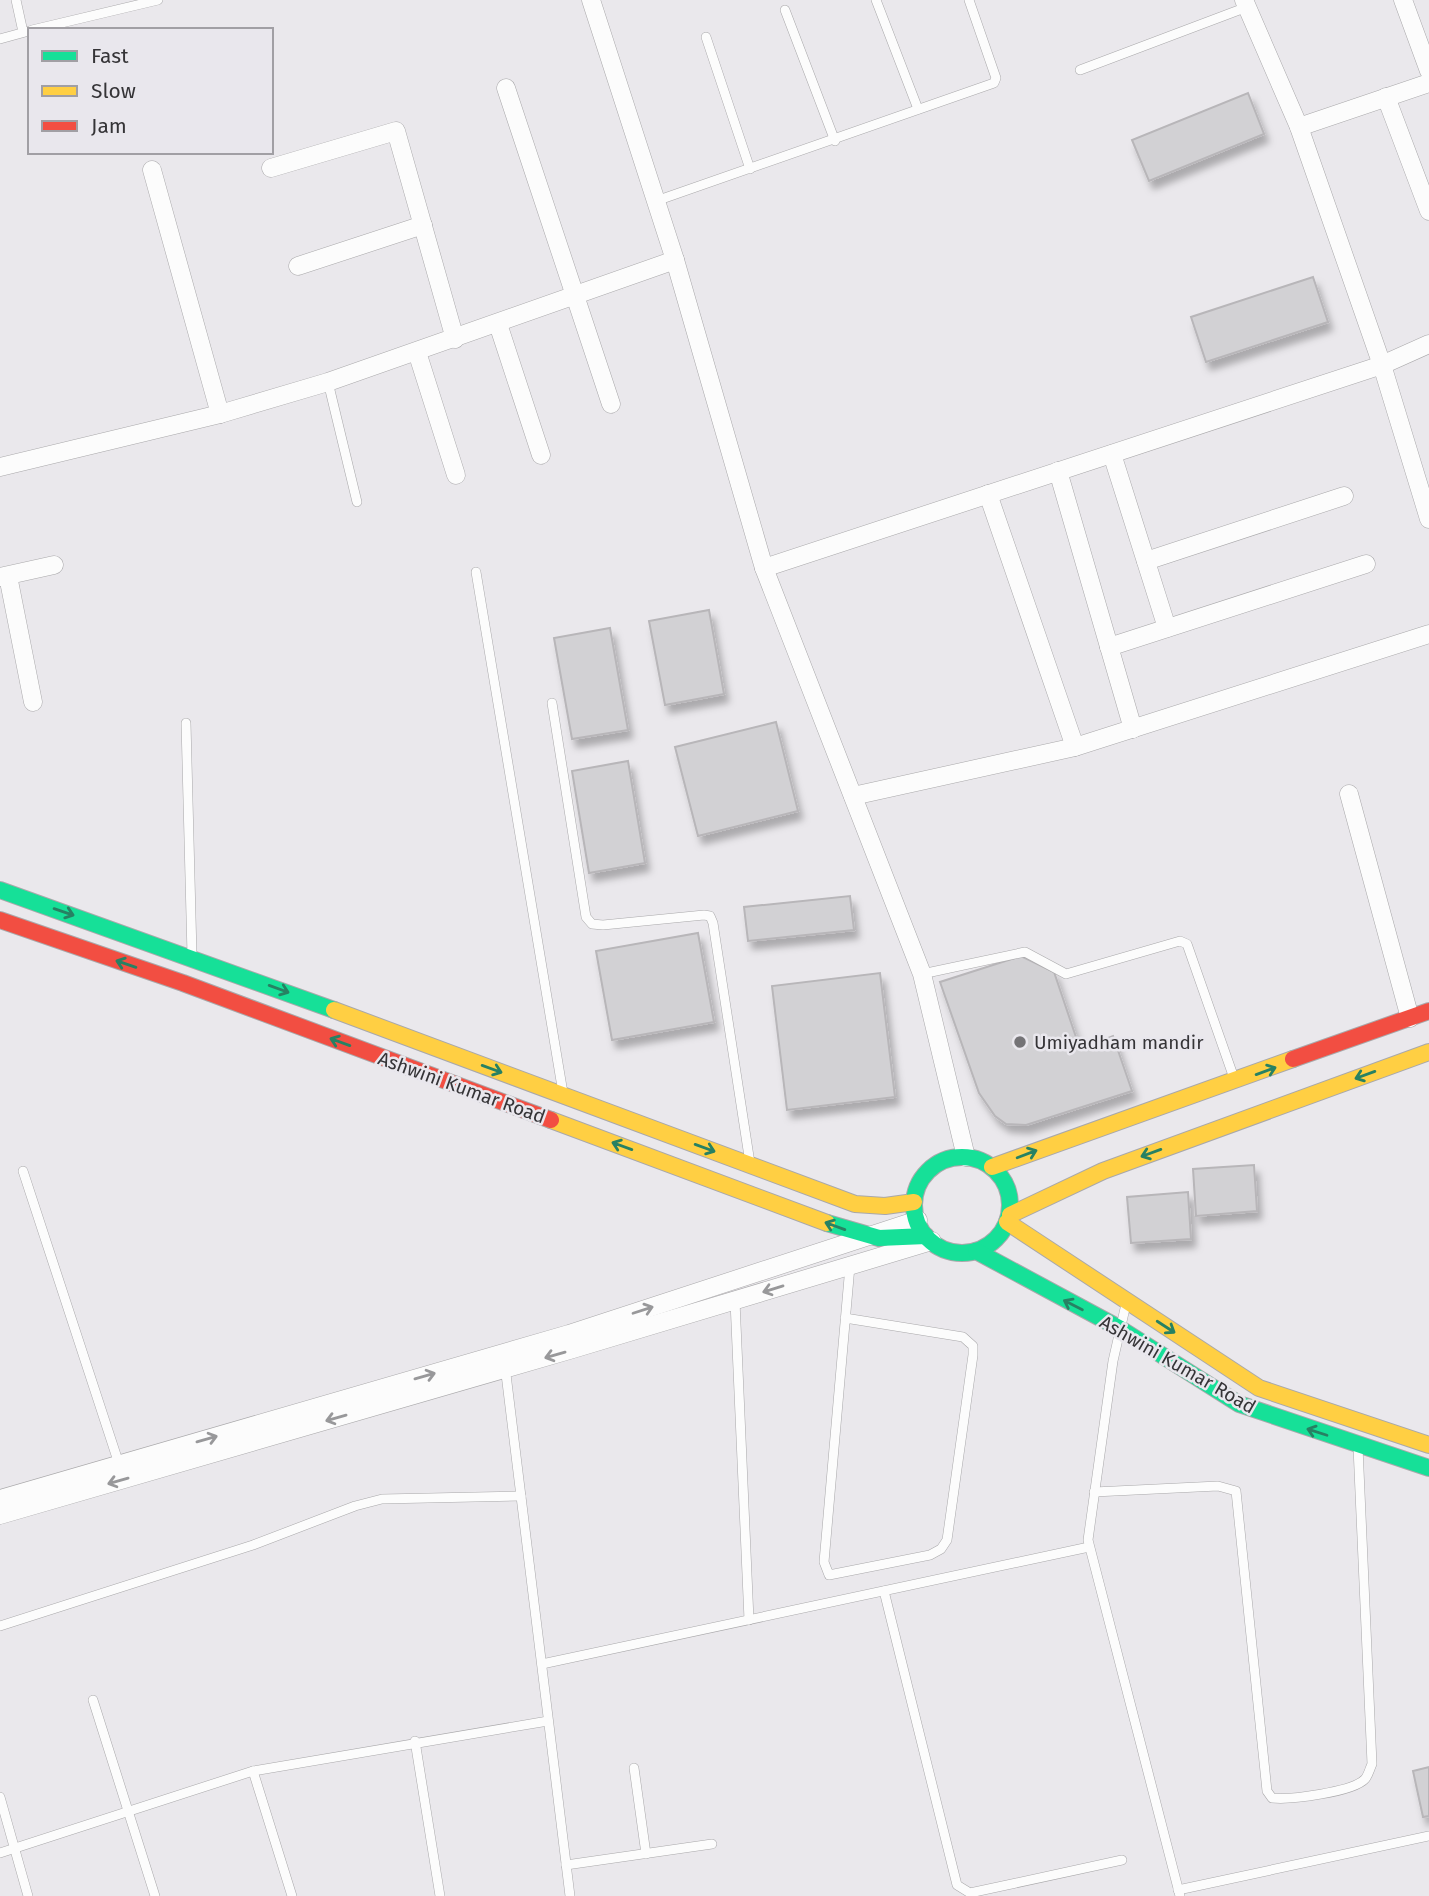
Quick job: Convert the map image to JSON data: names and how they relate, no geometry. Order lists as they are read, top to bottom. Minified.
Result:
{"streets":{"main road":["Ashwini Kumar Road"]},"places":["Umiyadham mandir"],"legend":["Fast","Slow","Jam"]}
